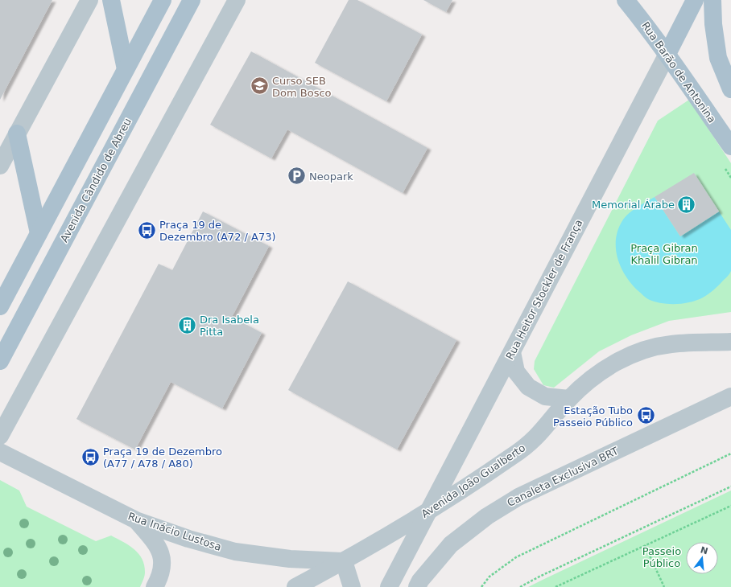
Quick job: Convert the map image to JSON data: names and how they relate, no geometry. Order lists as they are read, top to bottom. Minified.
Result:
{"streets":{"main road":["Rua Barão de Antonina","Avenida Cândido de Abreu","Rua Heitor Stockler de França"],"street":["Canaleta Exclusiva BRT","Avenida João Gualberto","Rua Inácio Lustosa"]},"crossings":[["Rua Barão de Antonina","Rua Heitor Stockler de França"],["Rua Heitor Stockler de França","Avenida João Gualberto"],["Avenida João Gualberto","Rua Inácio Lustosa"]],"parks":["Praça Gibran Khalil Gibran","Passeio Público"],"places":{"school or university":["Curso SEB Dom Bosco"],"parking":["Neopark"],"building":["Memorial Árabe","Dra Isabela Pitta"],"bus stop":["Praça 19 de Dezembro (A72 / A73)","Estação Tubo Passeio Público","Praça 19 de Dezembro (A77 / A78 / A80)"]},"north":"top"}
